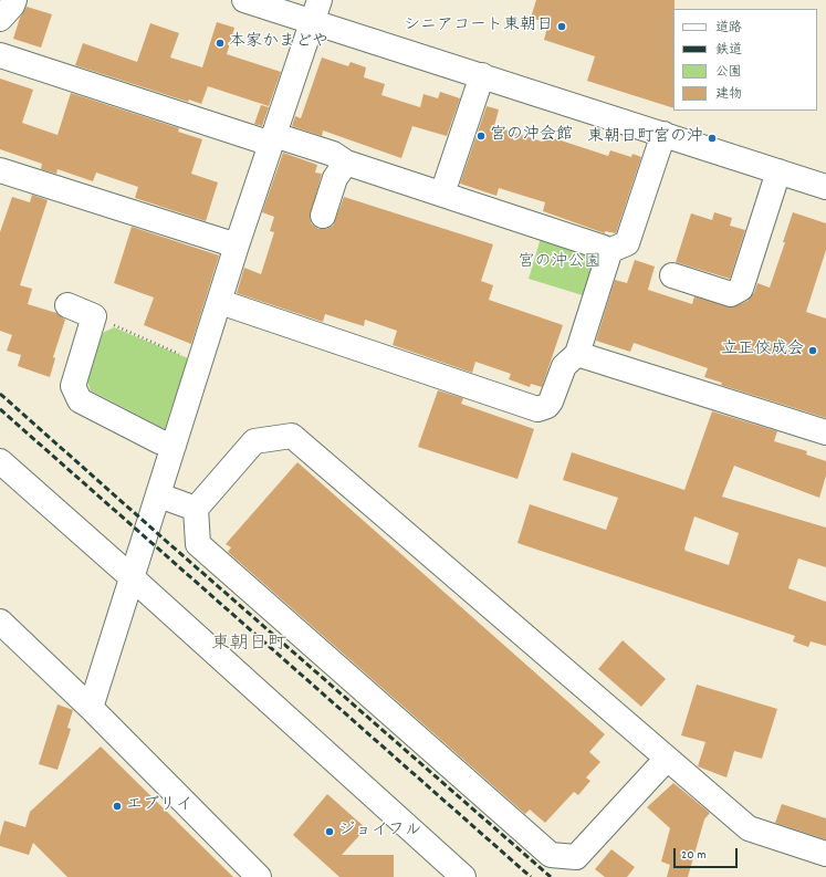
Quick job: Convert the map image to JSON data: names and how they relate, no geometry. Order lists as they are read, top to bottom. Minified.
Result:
{"districts":["東朝日町"],"parks":["宮の沖公園"],"places":["シニアコート東朝日","本家かまどや","宮の沖会館","東朝日町宮の沖","立正佼成会","エブリイ","ジョイフル"],"legend":["道路","鉄道","公園","建物"],"scale_bar":"20 m"}
